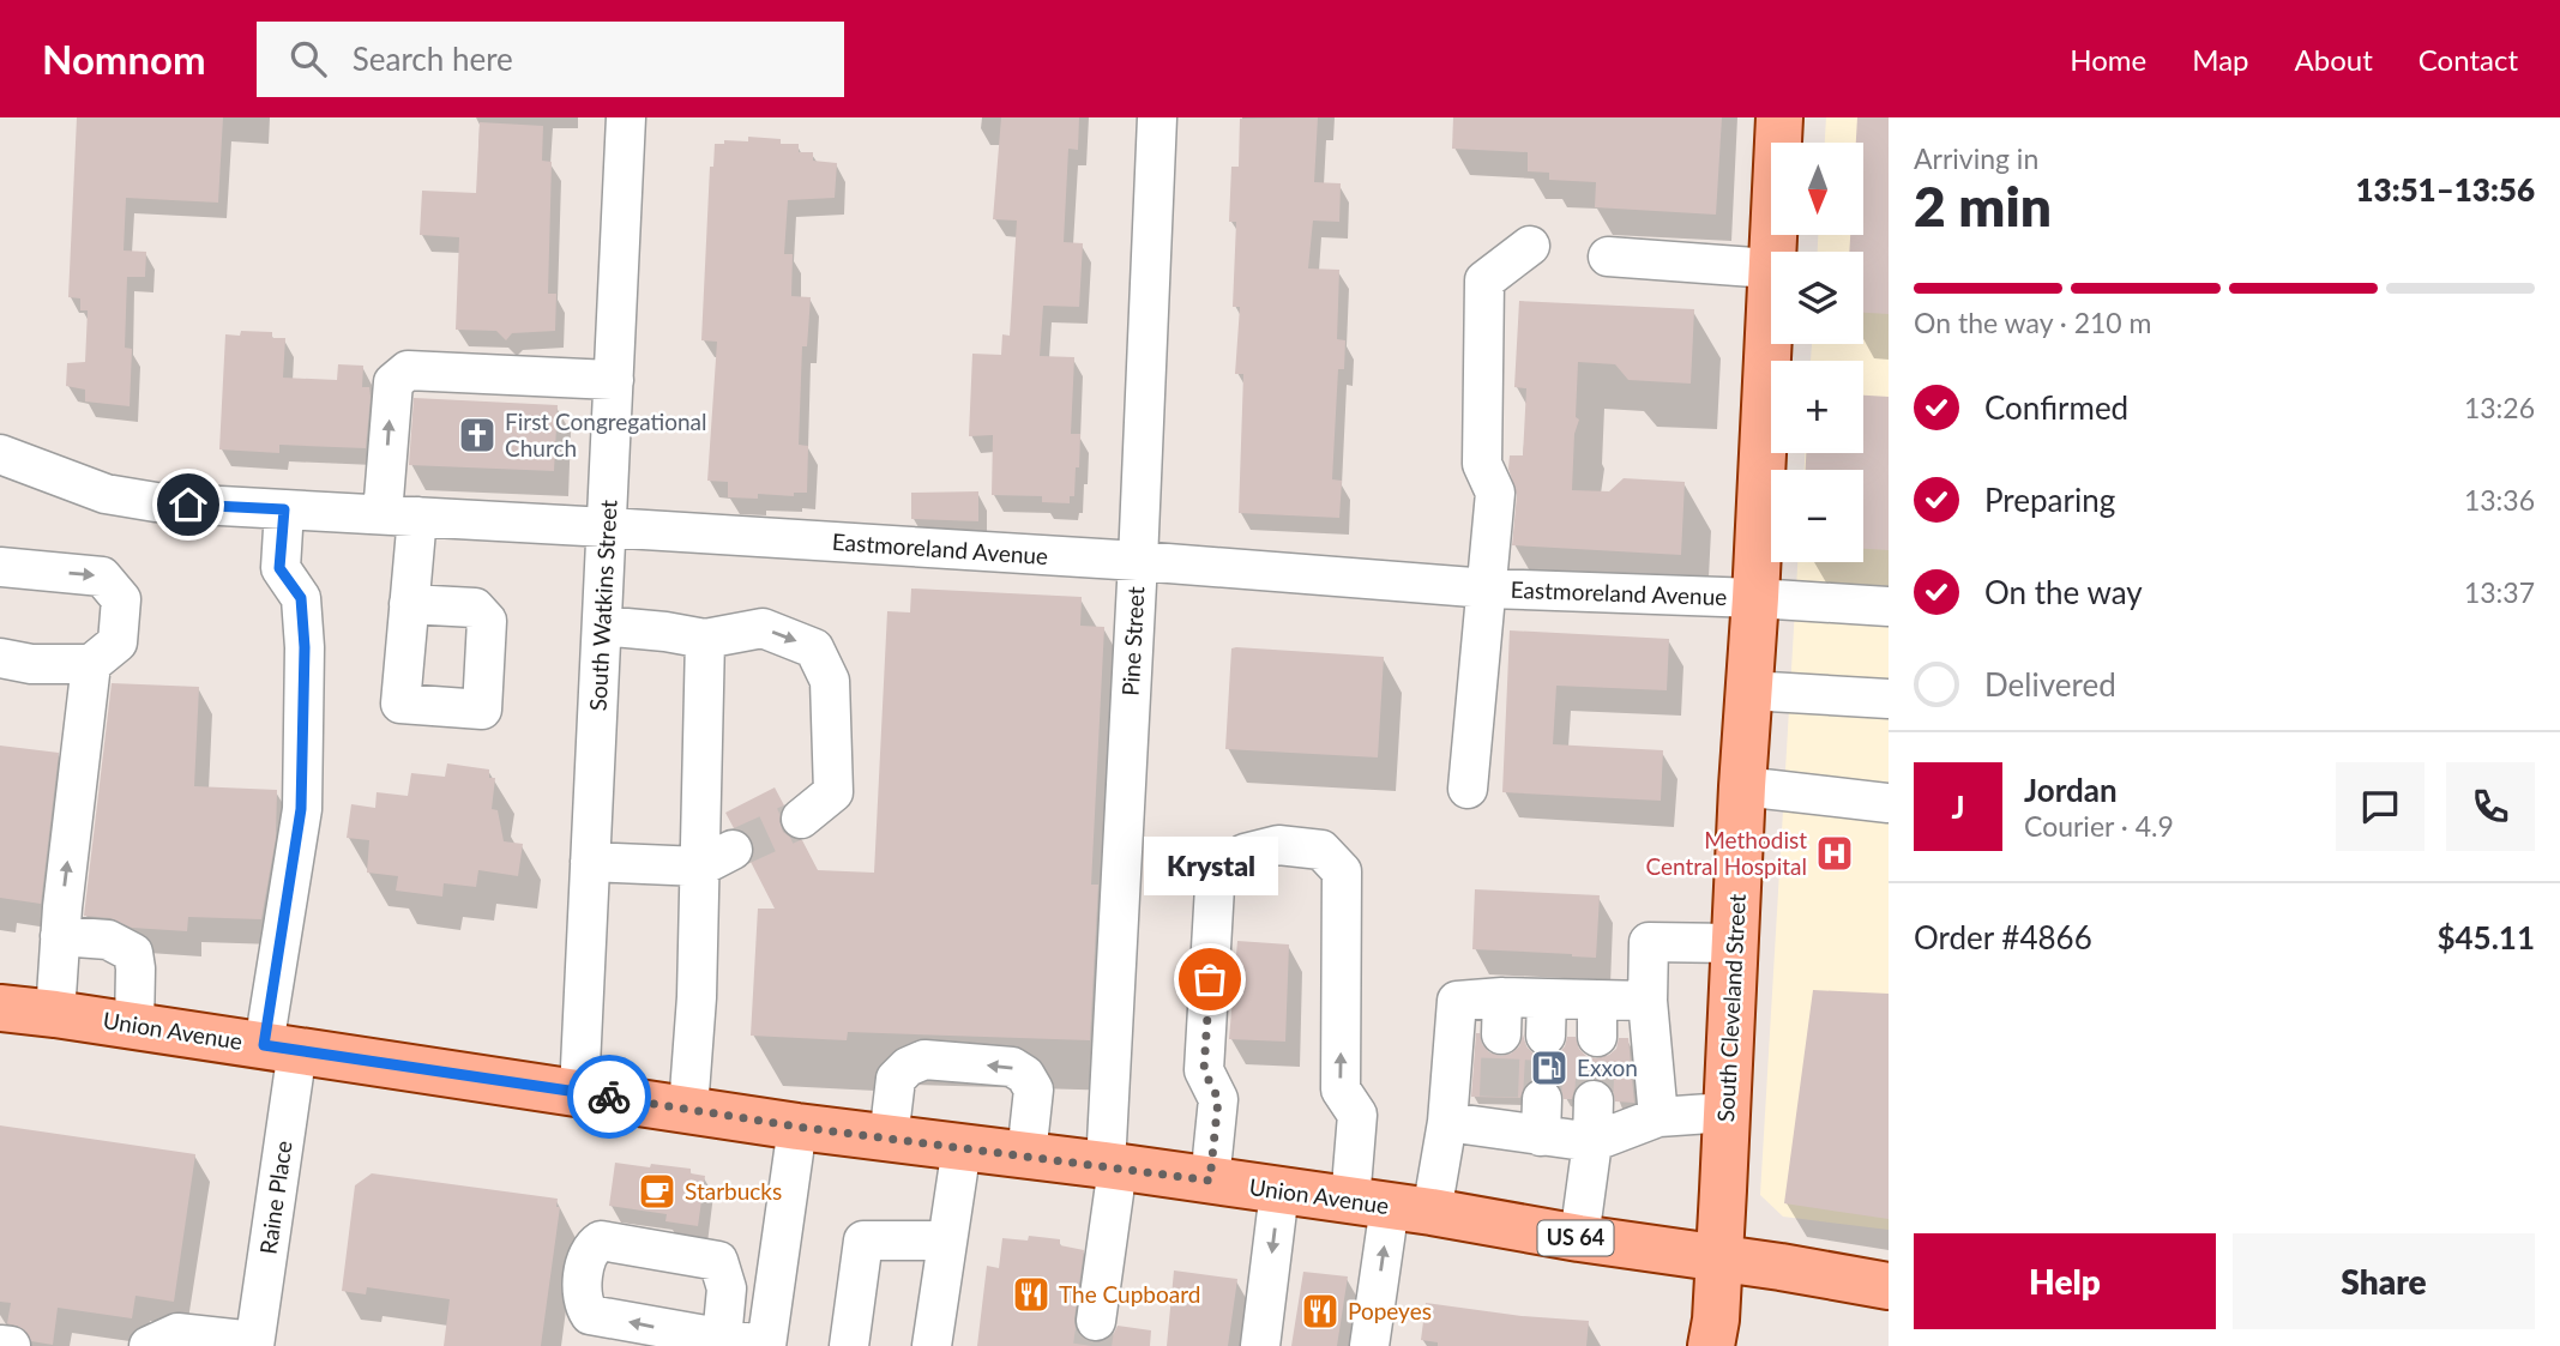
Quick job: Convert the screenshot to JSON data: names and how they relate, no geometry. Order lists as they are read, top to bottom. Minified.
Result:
{"streets":{"main road":["South Cleveland Street","Union Avenue","US 64"],"street":["Eastmoreland Avenue","South Watkins Street","Pine Street","Raine Place"]},"crossings":[["Eastmoreland Avenue","South Watkins Street"],["Eastmoreland Avenue","Pine Street"],["Eastmoreland Avenue","South Cleveland Street"],["Eastmoreland Avenue","Raine Place"],["South Watkins Street","Union Avenue"],["Pine Street","Union Avenue"],["South Cleveland Street","Union Avenue"],["Union Avenue","Raine Place"]],"places":{"church":["First Congregational Church"],"hospital":["Methodist Central Hospital"],"other":["Krystal"],"fuel station":["Exxon"],"cafe":["Starbucks"],"restaurant":["The Cupboard","Popeyes"]},"north":"bottom","page":{"header":"Nomnom","search":"Search here","nav":["Home","Map","About","Contact"],"heading":["2 min","Arriving in","13:51–13:56"],"panel":["Jordan","Courier · 4.9","Order #4866","$45.11"],"map_buttons":["+","−"],"bar":"On the way · 210 m","list":[["Confirmed","13:26"],["Preparing","13:36"],["On the way","13:37"],"Delivered"],"round":"J","bubble":"Krystal","buttons":["Help","Share"]}}
